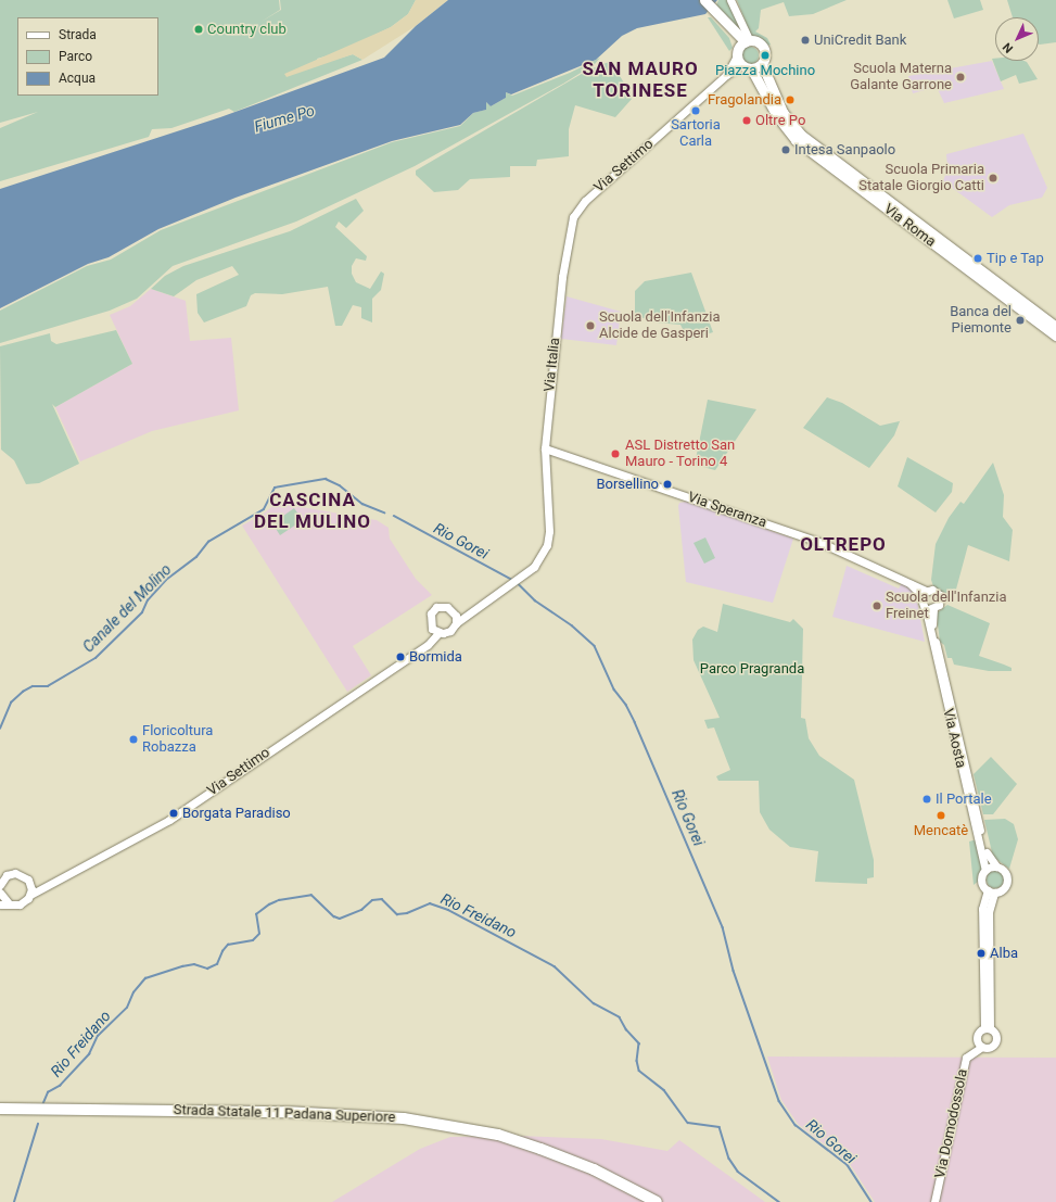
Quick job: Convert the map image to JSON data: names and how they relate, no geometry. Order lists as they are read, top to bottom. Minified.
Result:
{"streets":{"highway":["Strada Statale 11 Padana Superiore"],"main road":["Via Roma"],"street":["Via Settimo","Via Italia","Via Speranza","Via Aosta","Via Domodossola"]},"crossings":[["Via Settimo","Via Italia"],["Via Italia","Via Speranza"],["Via Speranza","Via Aosta"]],"districts":["SAN MAURO TORINESE","CASCINA DEL MULINO","OLTREPO"],"water":["Fiume Po","Rio Gorei","Canale del Molino","Rio Freidano"],"parks":["Parco Pragranda"],"places":["Country club","UniCredit Bank","Piazza Mochino","Scuola Materna Galante Garrone","Fragolandia","Sartoria Carla","Oltre Po","Intesa Sanpaolo","Scuola Primaria Statale Giorgio Catti","Tip e Tap","Banca del Piemonte","Scuola dell'Infanzia Alcide de Gasperi","ASL Distretto San Mauro - Torino 4","Borsellino","Scuola dell'Infanzia Freinet","Bormida","Floricoltura Robazza","Il Portale","Borgata Paradiso","Mencatè","Alba"],"legend":["Strada","Parco","Acqua"],"north":"bottom left"}
